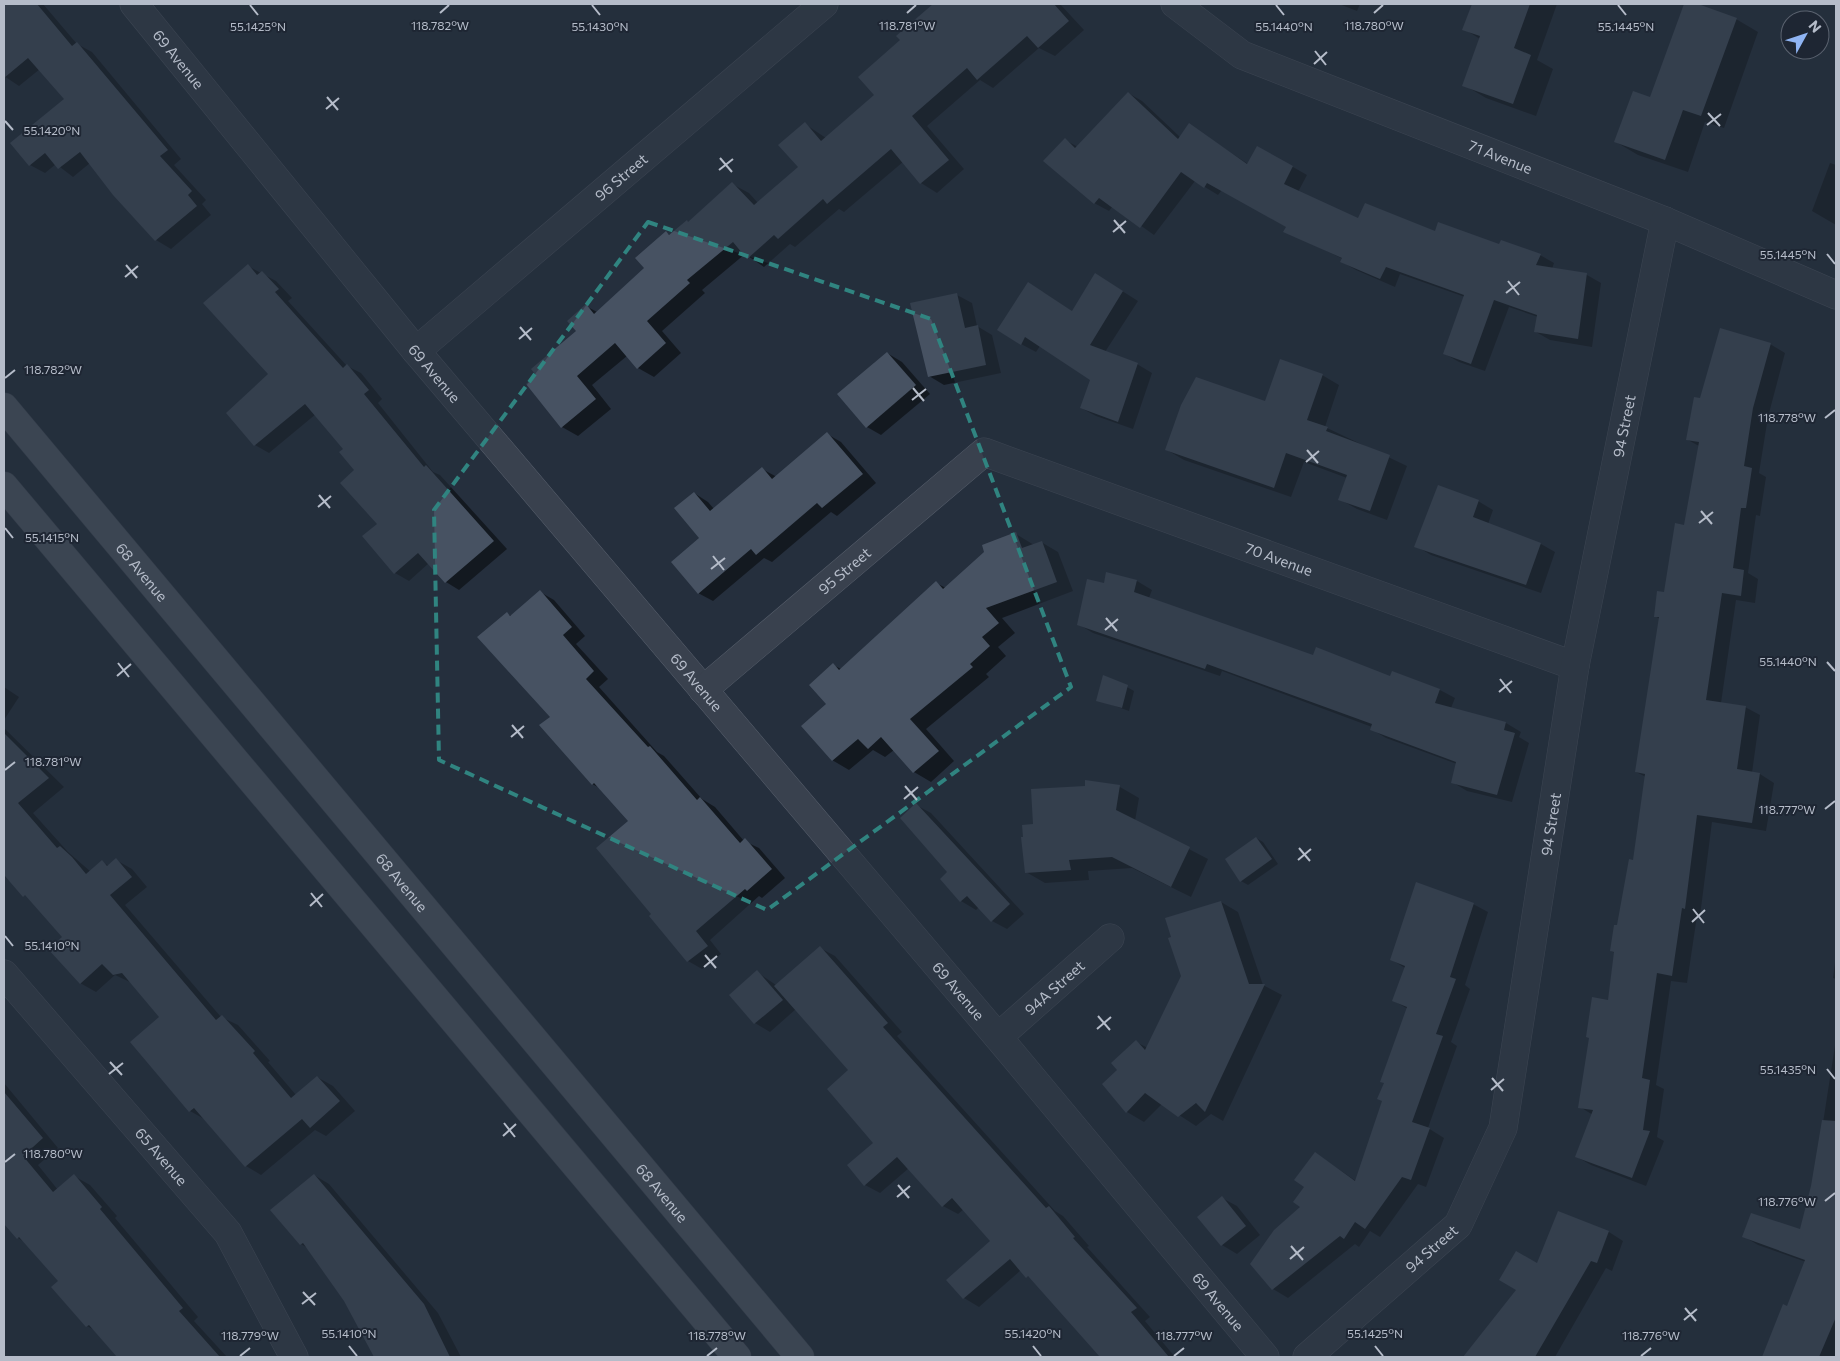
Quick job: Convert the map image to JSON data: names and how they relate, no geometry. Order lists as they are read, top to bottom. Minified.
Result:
{"streets":{"main road":["68 Avenue"],"street":["69 Avenue","71 Avenue","96 Street","94 Street","70 Avenue","95 Street","94A Street","65 Avenue"]},"crossings":[["69 Avenue","96 Street"],["69 Avenue","95 Street"],["69 Avenue","94A Street"],["71 Avenue","94 Street"],["94 Street","70 Avenue"],["70 Avenue","95 Street"]],"north":"top right","coordinates":["118.782°W","118.780°W","118.781°W","55.1445°N","55.1425°N","55.1430°N","55.1440°N","55.1420°N","118.778°W","55.1415°N","118.777°W","55.1410°N","55.1435°N","118.776°W","118.779°W"]}
